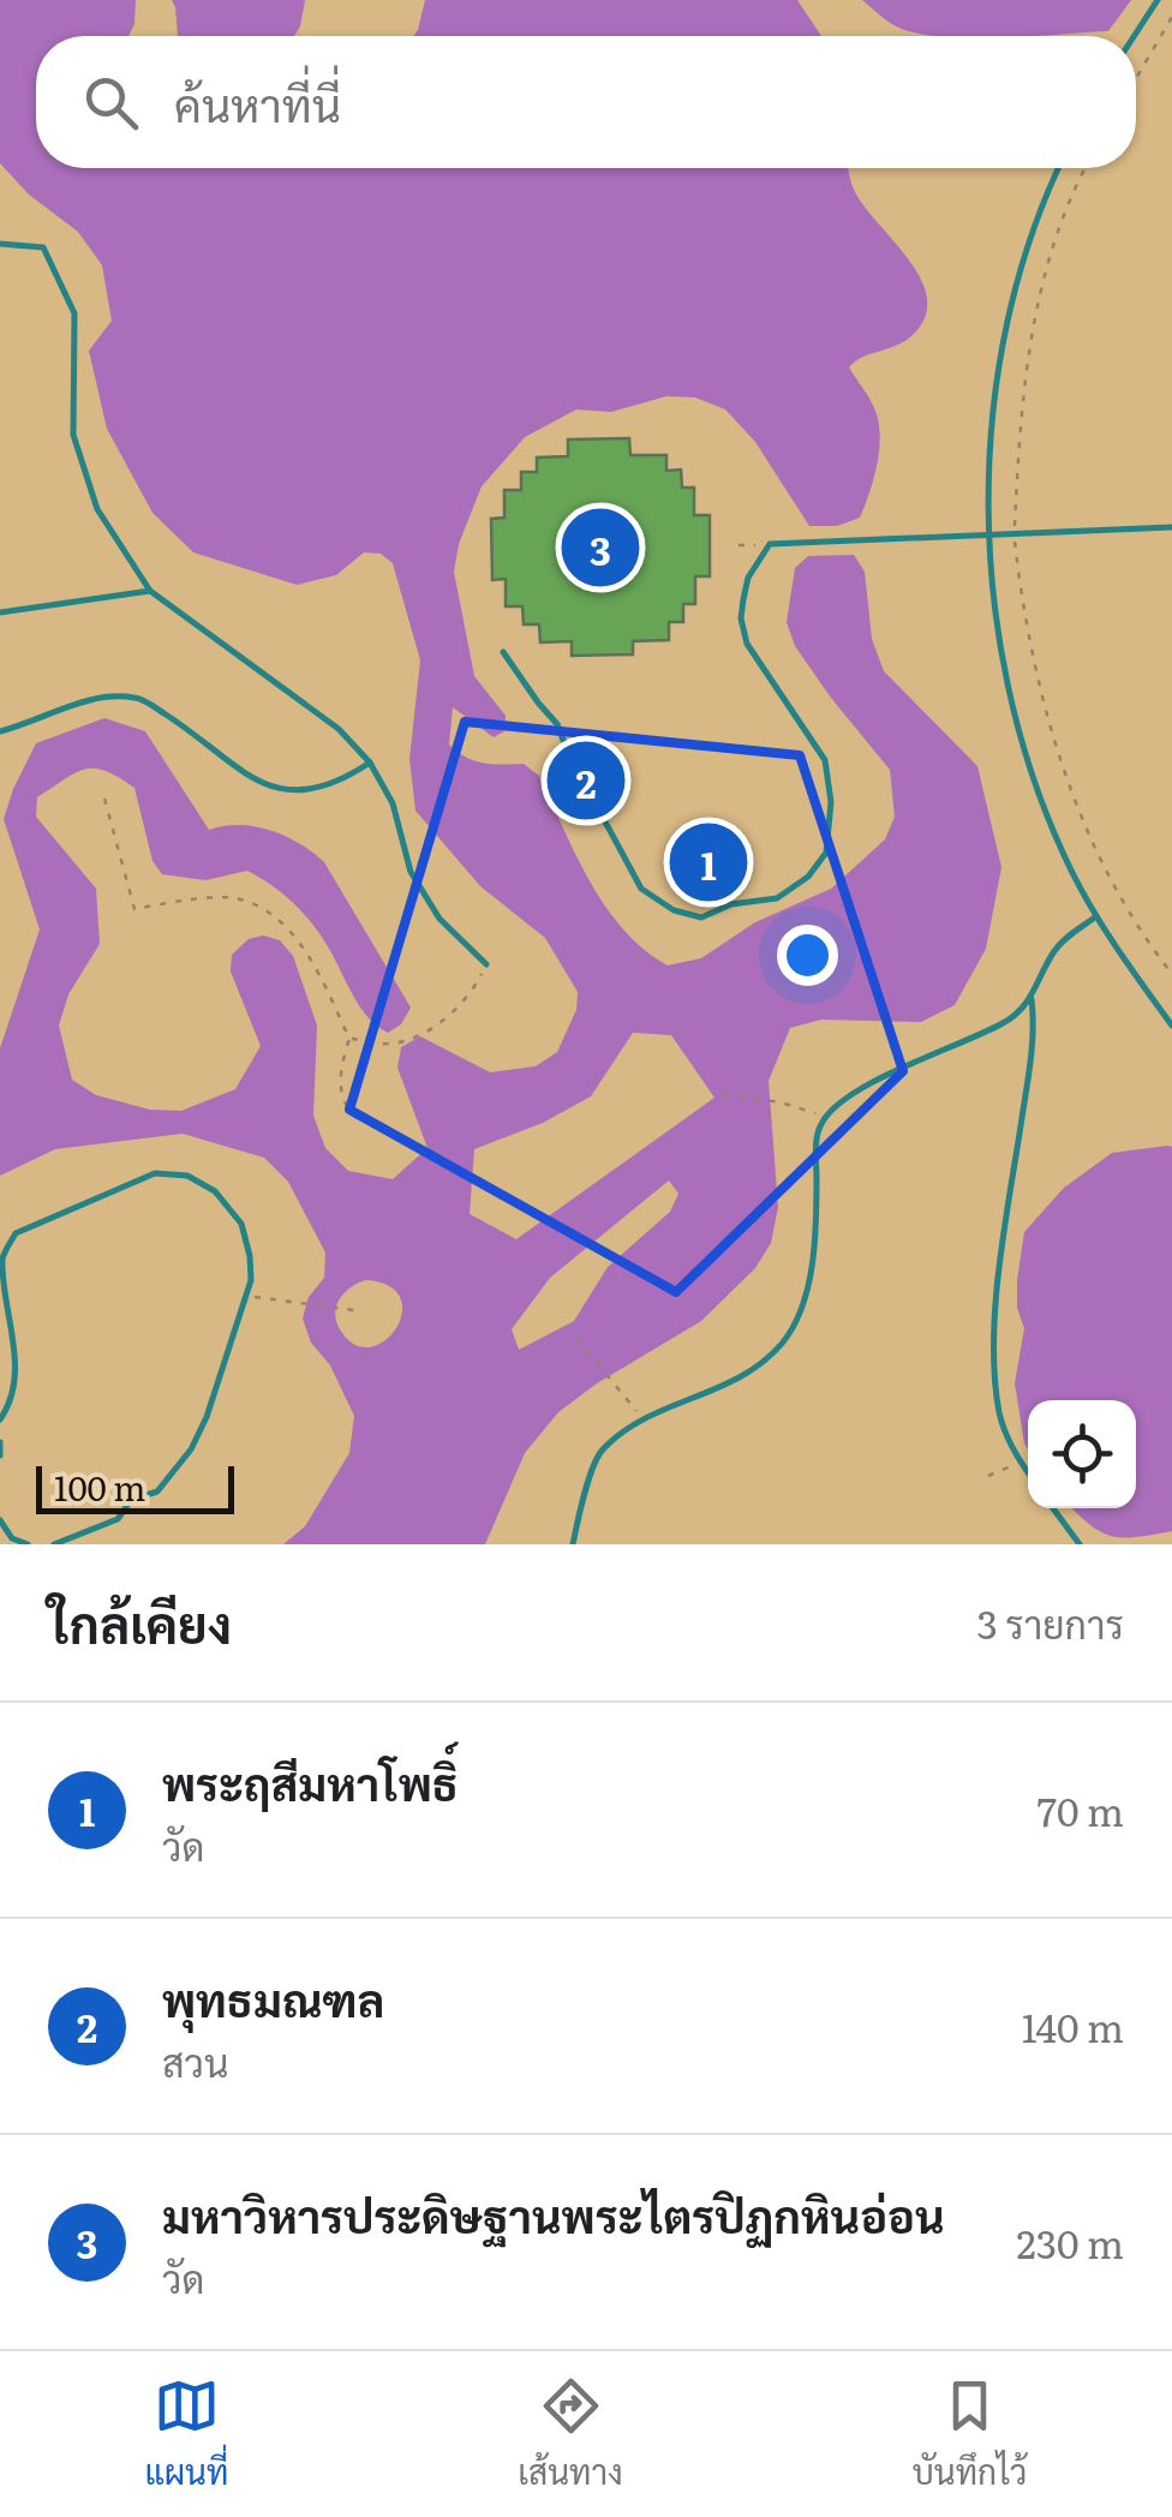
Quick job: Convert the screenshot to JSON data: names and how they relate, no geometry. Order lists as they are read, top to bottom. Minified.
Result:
{"scale_bar":"100 m","page":{"search":"ค้นหาที่นี่","pins":["3","2","1"],"scale":"100 m","heading":["ใกล้เคียง","3 รายการ"],"list":[{"mark":"1","name":"พระฤสีมหาโพธิ์","note":"วัด","value":"70 m"},{"mark":"2","name":"พุทธมณฑล","note":"สวน","value":"140 m"},{"mark":"3","name":"มหาวิหารประดิษฐานพระไตรปิฏกหินอ่อน","note":"วัด","value":"230 m"}],"nav":["แผนที่","เส้นทาง","บันทึกไว้"]}}
